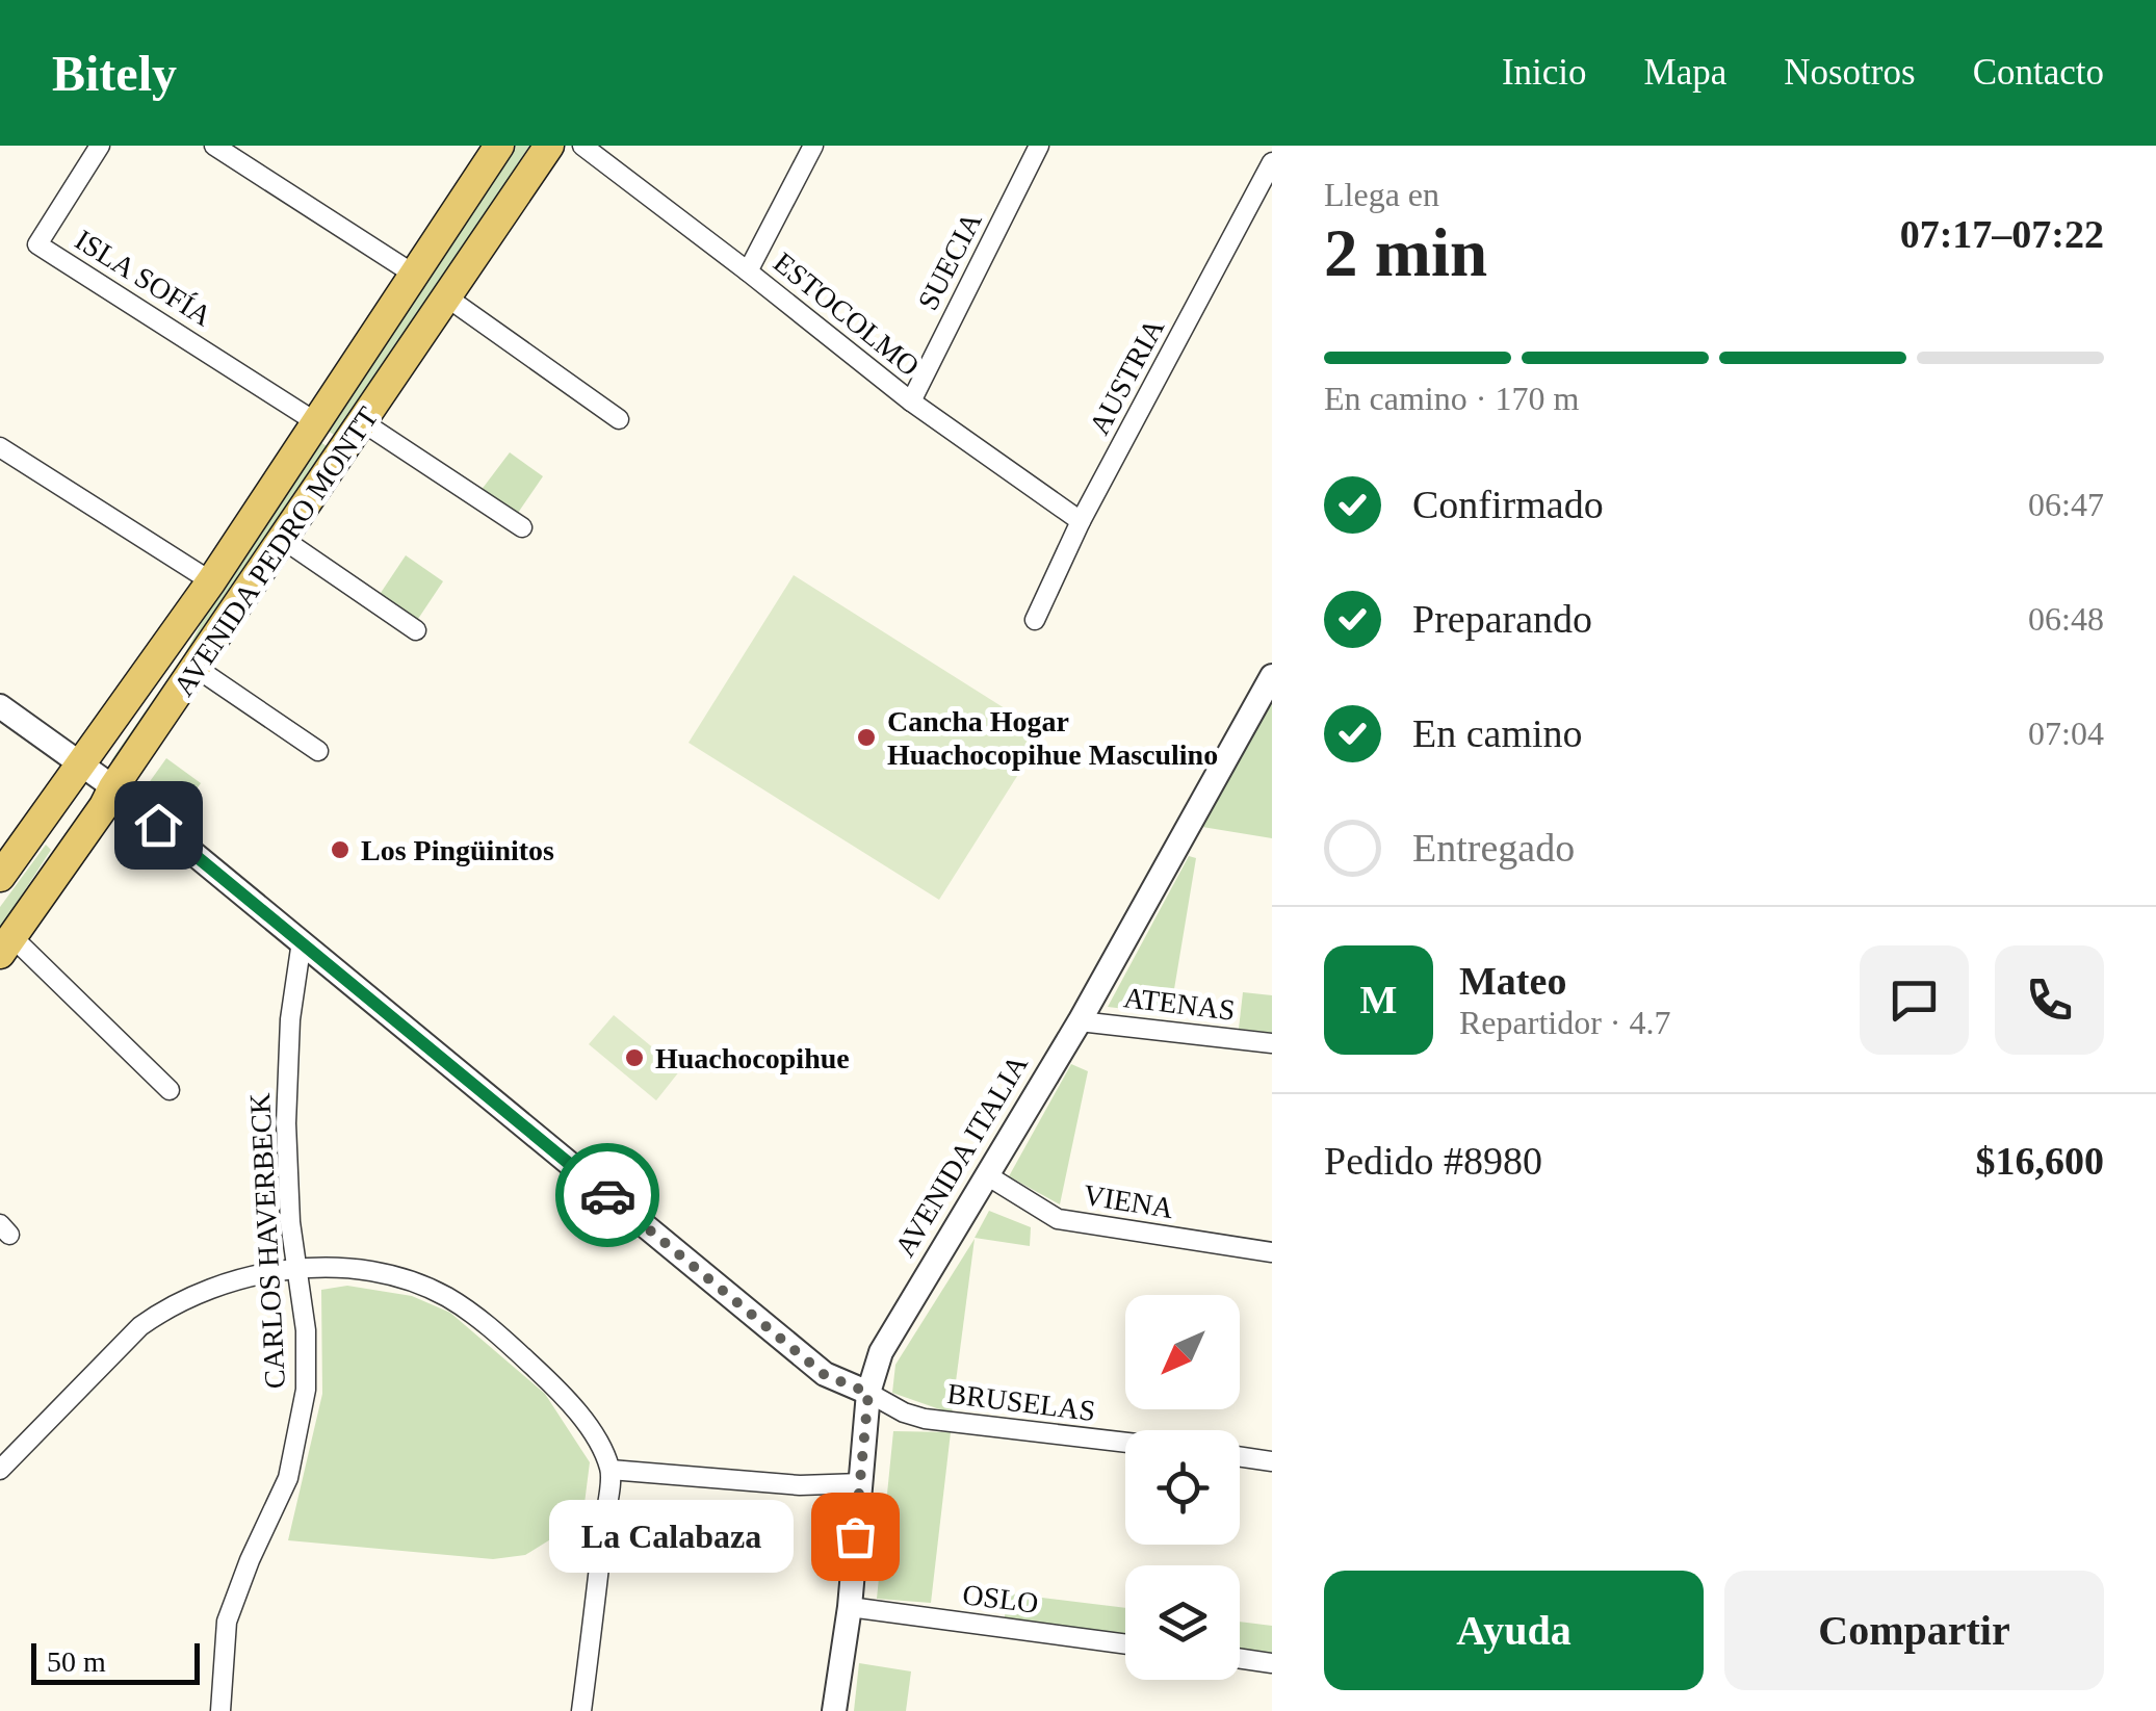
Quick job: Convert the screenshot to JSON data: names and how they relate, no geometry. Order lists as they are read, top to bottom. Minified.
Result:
{"streets":{"main road":["AVENIDA PEDRO MONTT"],"street":["SUECIA","ISLA SOFÍA","ESTOCOLMO","AUSTRIA","ATENAS","AVENIDA ITALIA","VIENA","CARLOS HAVERBECK","BRUSELAS","OSLO"]},"crossings":[["SUECIA","ESTOCOLMO"],["ISLA SOFÍA","AVENIDA PEDRO MONTT"],["ESTOCOLMO","AUSTRIA"],["ATENAS","AVENIDA ITALIA"],["AVENIDA ITALIA","VIENA"],["AVENIDA ITALIA","BRUSELAS"],["AVENIDA ITALIA","OSLO"]],"places":["Cancha Hogar Huachocopihue Masculino","Los Pingüinitos","Huachocopihue","La Calabaza"],"scale_bar":"50 m","north":"bottom left","page":{"header":"Bitely","nav":["Inicio","Mapa","Nosotros","Contacto"],"heading":["2 min","Llega en","07:17–07:22"],"panel":["Mateo","Repartidor · 4.7","Pedido #8980","$16,600"],"bar":"En camino · 170 m","list":[["Confirmado","06:47"],["Preparando","06:48"],["En camino","07:04"],"Entregado"],"round":"M","bubble":"La Calabaza","buttons":["Ayuda","Compartir"],"scale":"50 m"}}
